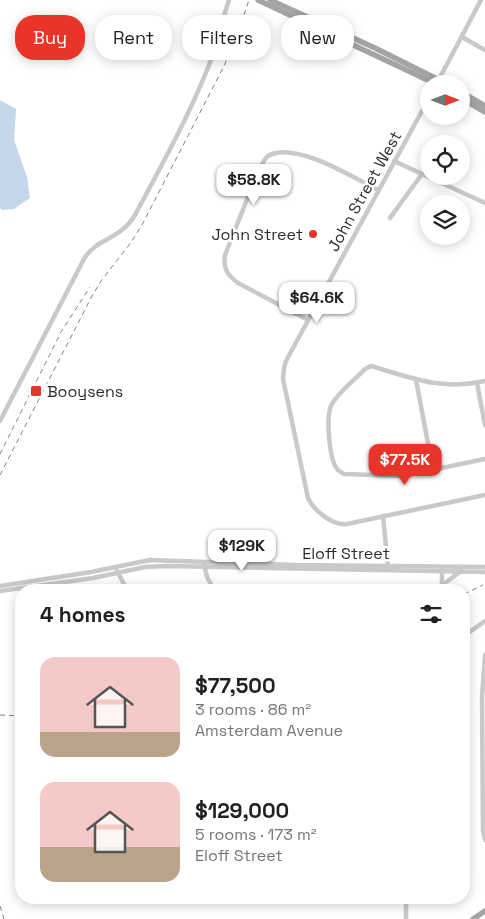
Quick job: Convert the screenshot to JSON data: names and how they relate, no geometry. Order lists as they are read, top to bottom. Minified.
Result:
{"streets":{"street":["John Street West","Eloff Street"]},"places":{"other":["John Street"],"transit":["Booysens"]},"north":"right","page":{"chip":["Buy","Rent","Filters","New"],"price":["$58.8K","$64.6K","$77.5K","$129K"],"heading":"4 homes","list":[{"name":"$77,500","note":"3 rooms · 86 m² · Amsterdam Avenue"},{"name":"$129,000","note":"5 rooms · 173 m² · Eloff Street"}]}}
